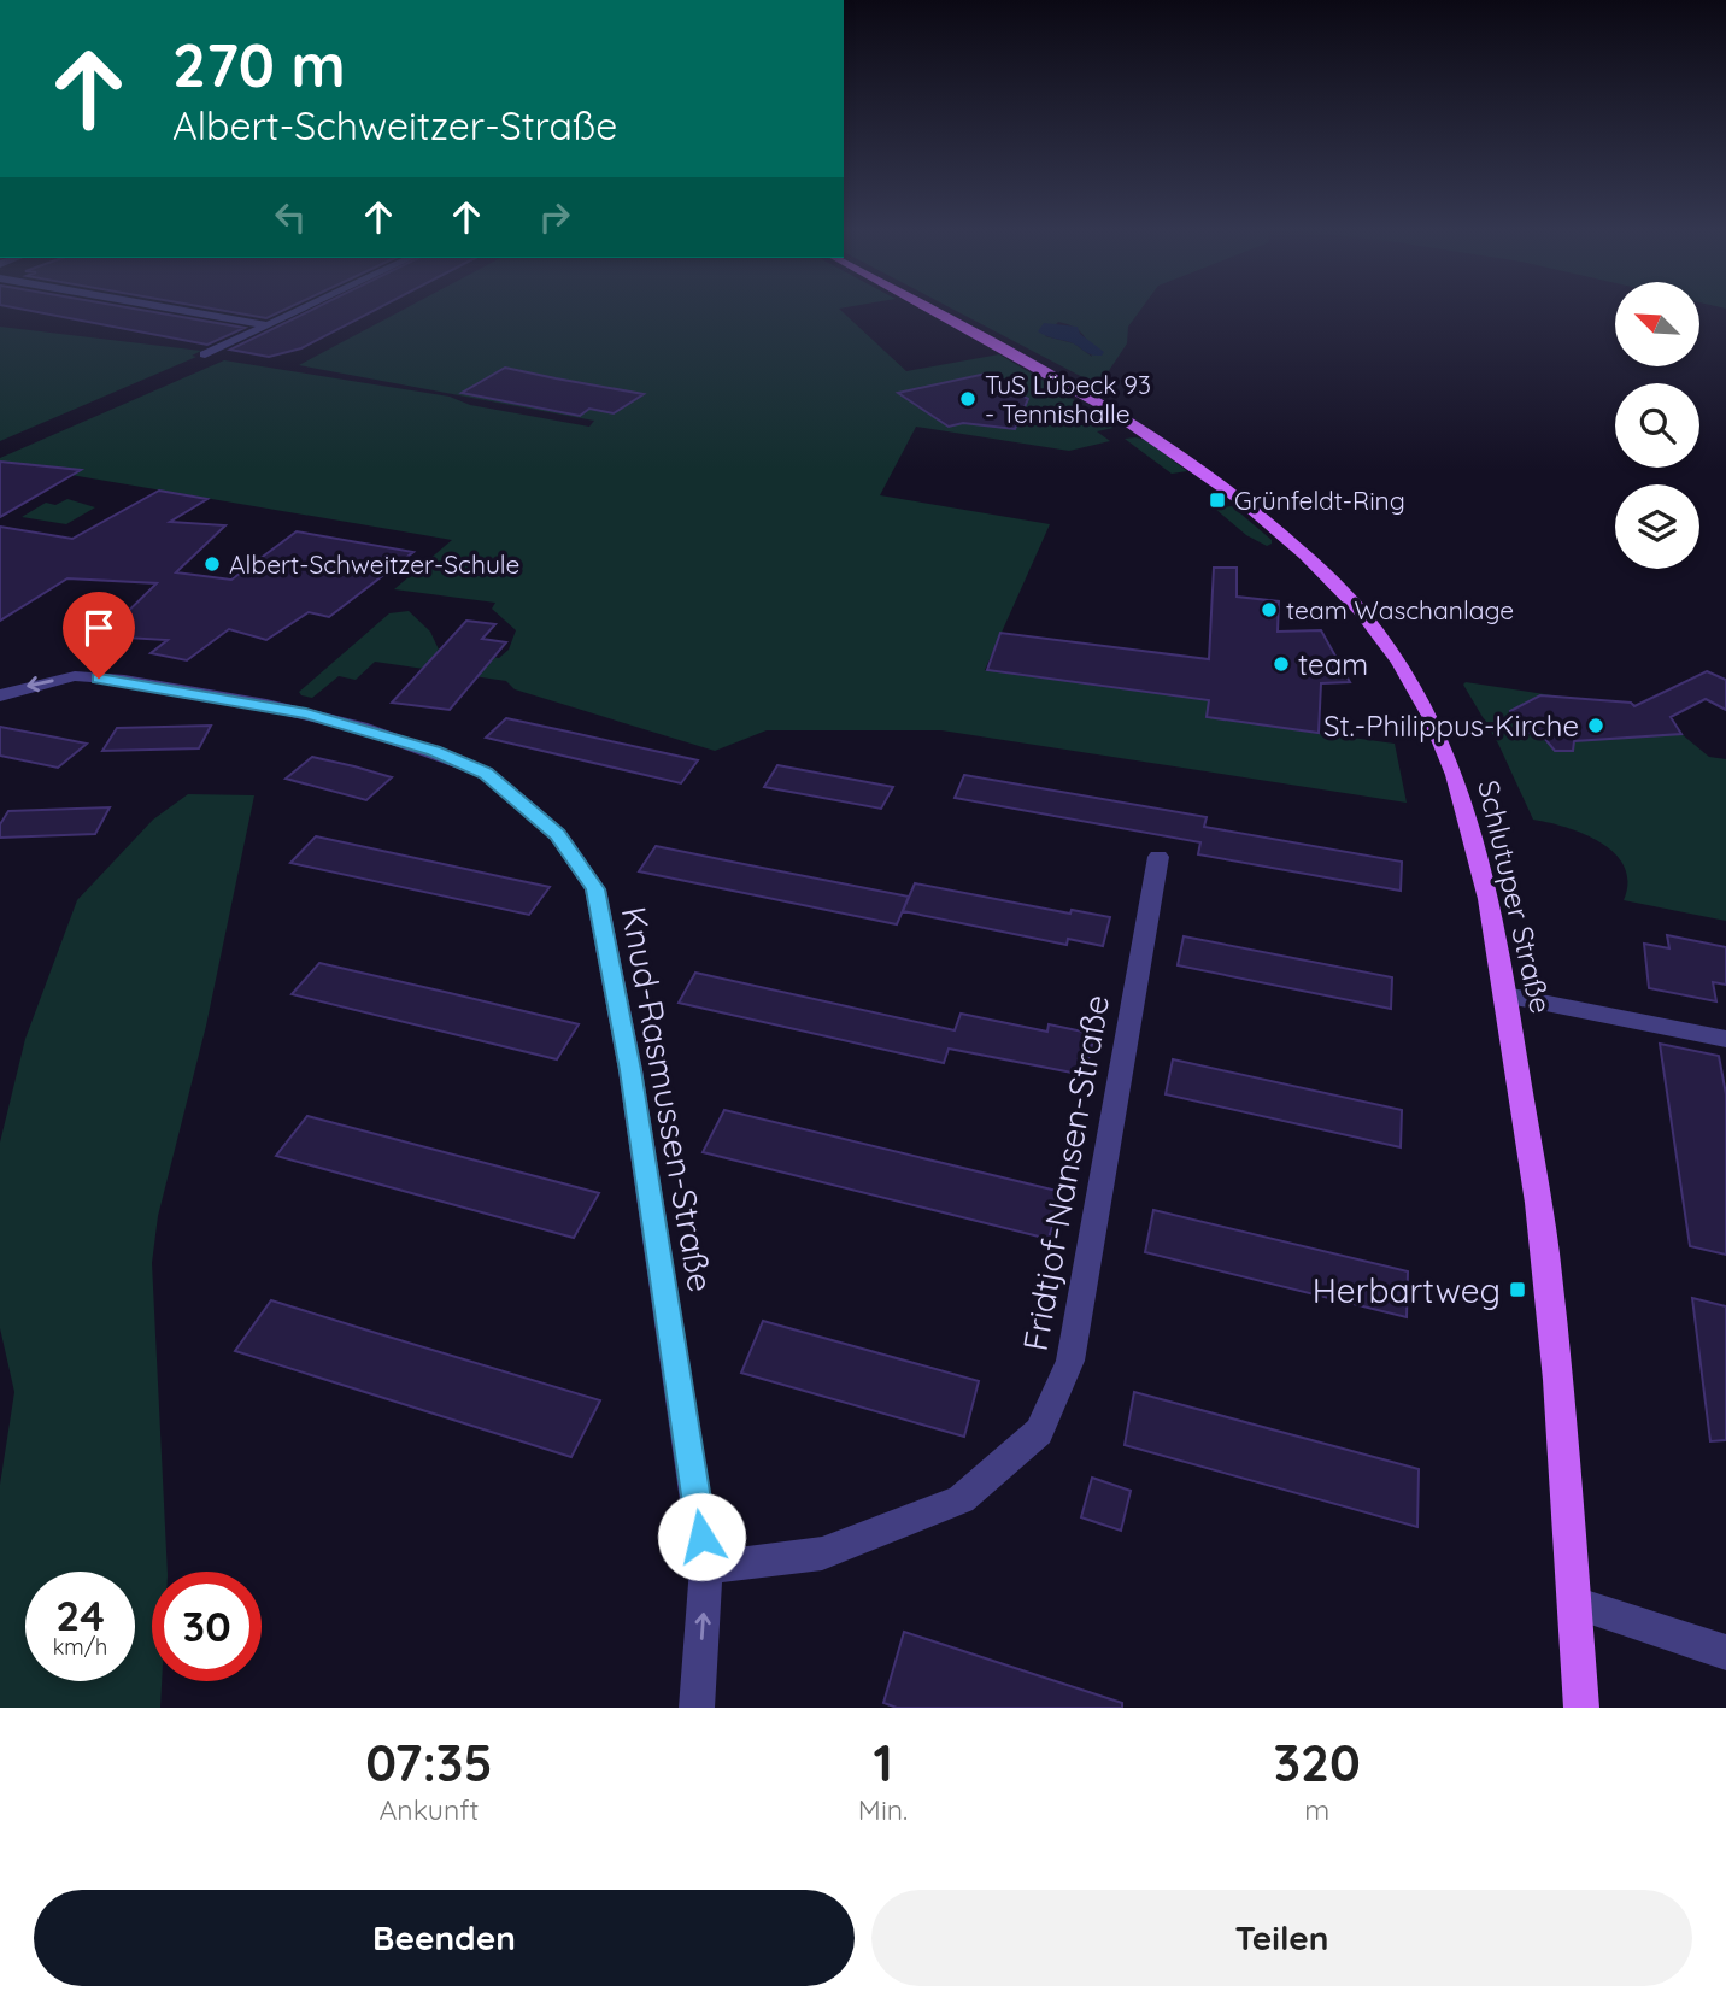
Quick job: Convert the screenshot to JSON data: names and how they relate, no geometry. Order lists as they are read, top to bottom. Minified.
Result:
{"streets":{"main road":["Schlutuper Straße"],"street":["Knud-Rasmussen-Straße","Fridtjof-Nansen-Straße"]},"crossings":[["Knud-Rasmussen-Straße","Fridtjof-Nansen-Straße"]],"one_way":["Knud-Rasmussen-Straße"],"places":{"other":["TuS Lübeck 93 - Tennishalle","Albert-Schweitzer-Schule","team Waschanlage","team","St.-Philippus-Kirche"],"transit":["Grünfeldt-Ring","Herbartweg"]},"north":"top left","page":{"turn":["270 m","Albert-Schweitzer-Straße"],"speed":"24 km/h","limit":"30","eta":["07:35","Ankunft","1","Min.","320","m"],"buttons":["Beenden","Teilen"]}}
